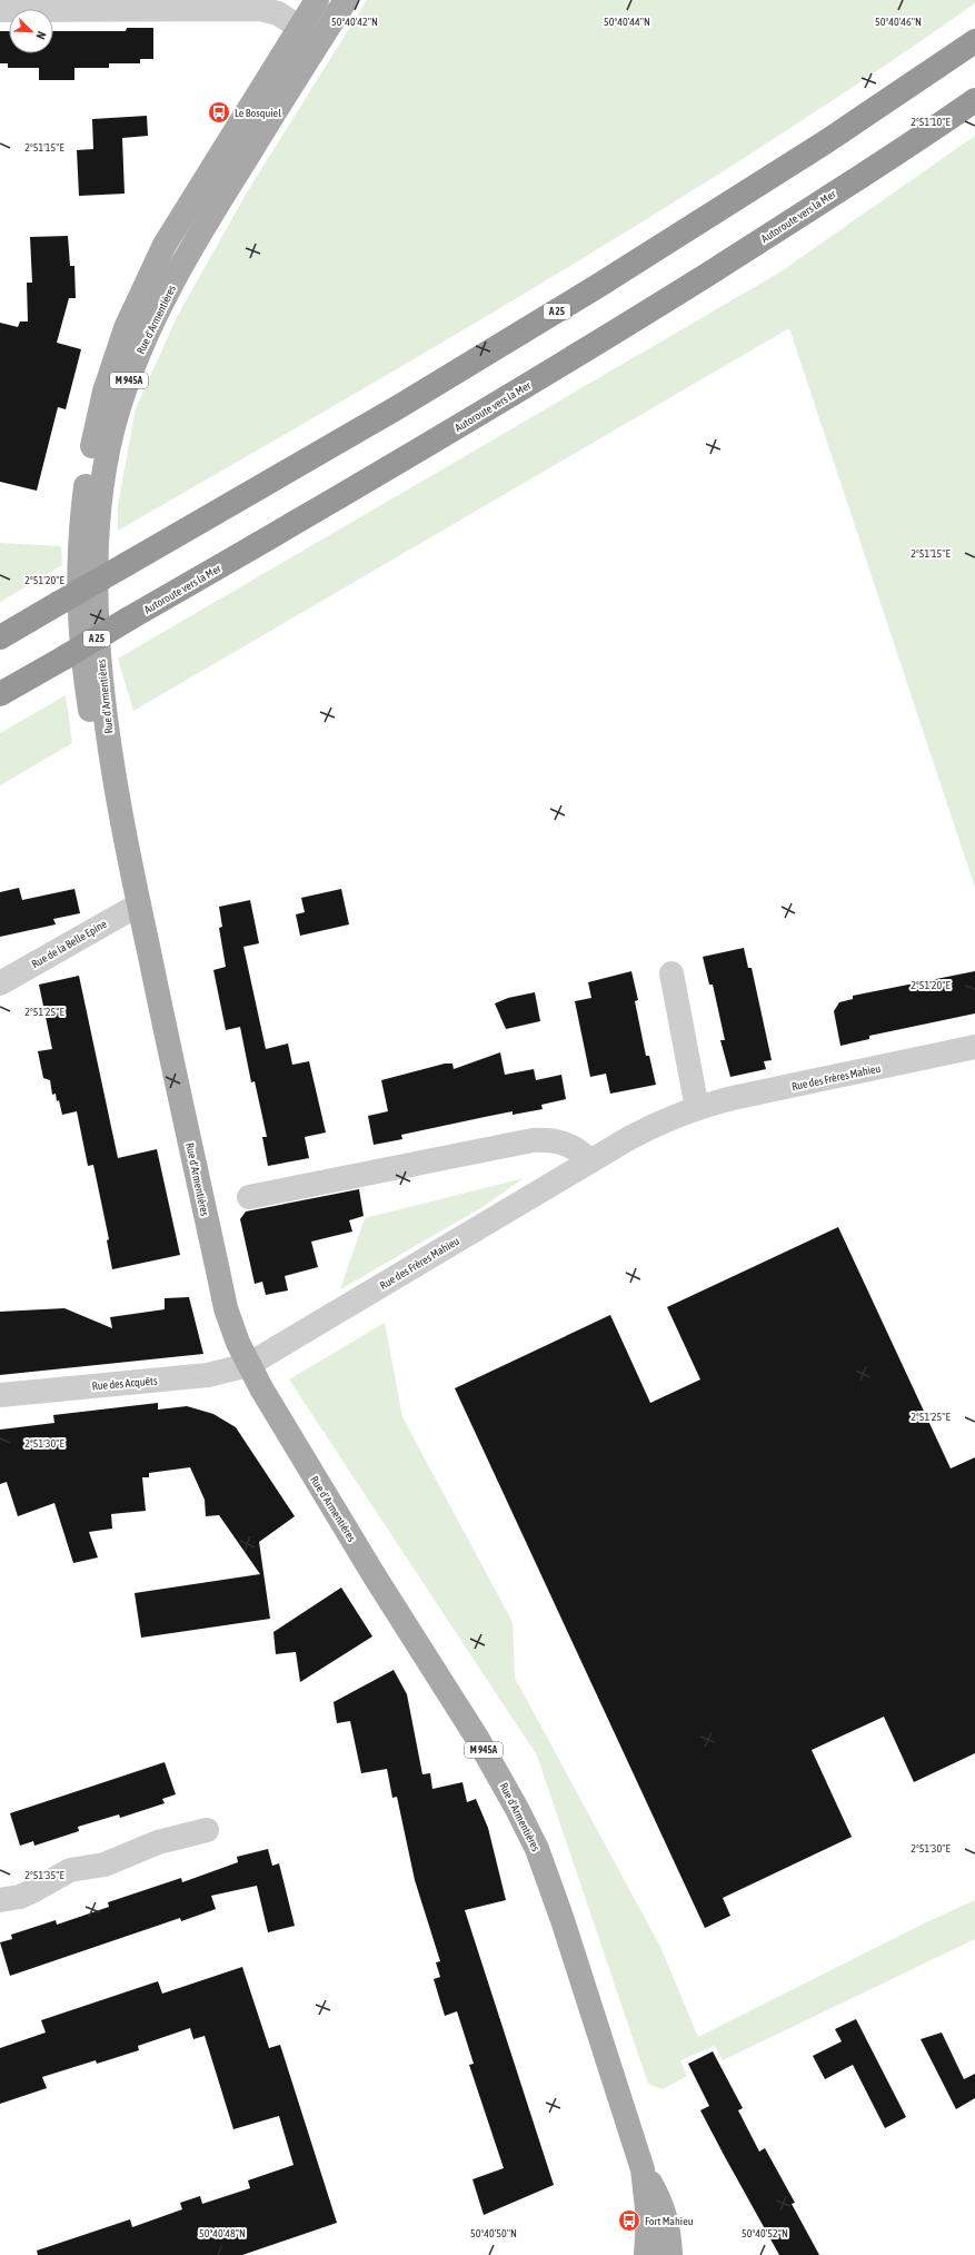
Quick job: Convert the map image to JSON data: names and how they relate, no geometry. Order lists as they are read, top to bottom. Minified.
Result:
{"streets":{"highway":["Autoroute vers la Mer","A 25"],"main road":["Rue d'Armentières","M 945A"],"street":["Rue de la Belle Epine","Rue des Frères Mahieu","Rue des Acquêts"]},"crossings":[["Rue d'Armentières","Rue de la Belle Epine"],["Rue d'Armentières","Rue des Frères Mahieu"],["Rue d'Armentières","Rue des Acquêts"],["Rue des Frères Mahieu","Rue des Acquêts"]],"places":{"bus stop":["Le Bosquiel","Fort Mahieu"]},"north":"bottom right","coordinates":["50°40'42\"N","50°40'44\"N","50°40'46\"N","2°51'10\"E","2°51'15\"E","2°51'20\"E","2°51'25\"E","2°51'30\"E","2°51'35\"E","50°40'48\"N","50°40'50\"N","50°40'52\"N"]}
